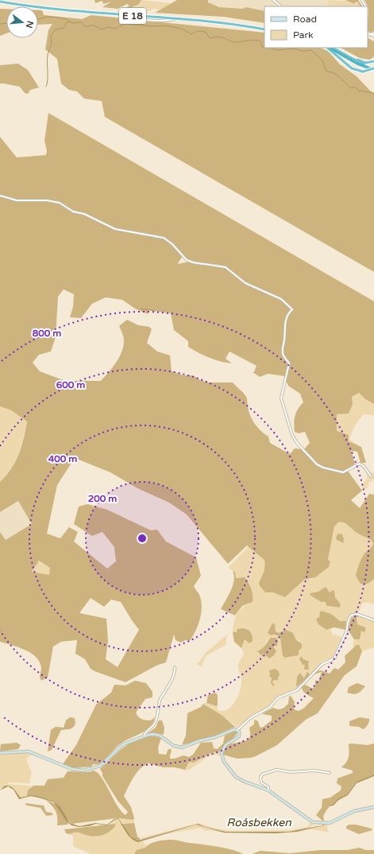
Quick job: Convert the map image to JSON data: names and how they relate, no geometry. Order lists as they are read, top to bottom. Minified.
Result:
{"streets":{"highway":["E 18"]},"water":["Roåsbekken"],"legend":["Road","Park"],"north":"right","rings":["800 m","600 m","400 m","200 m"]}
